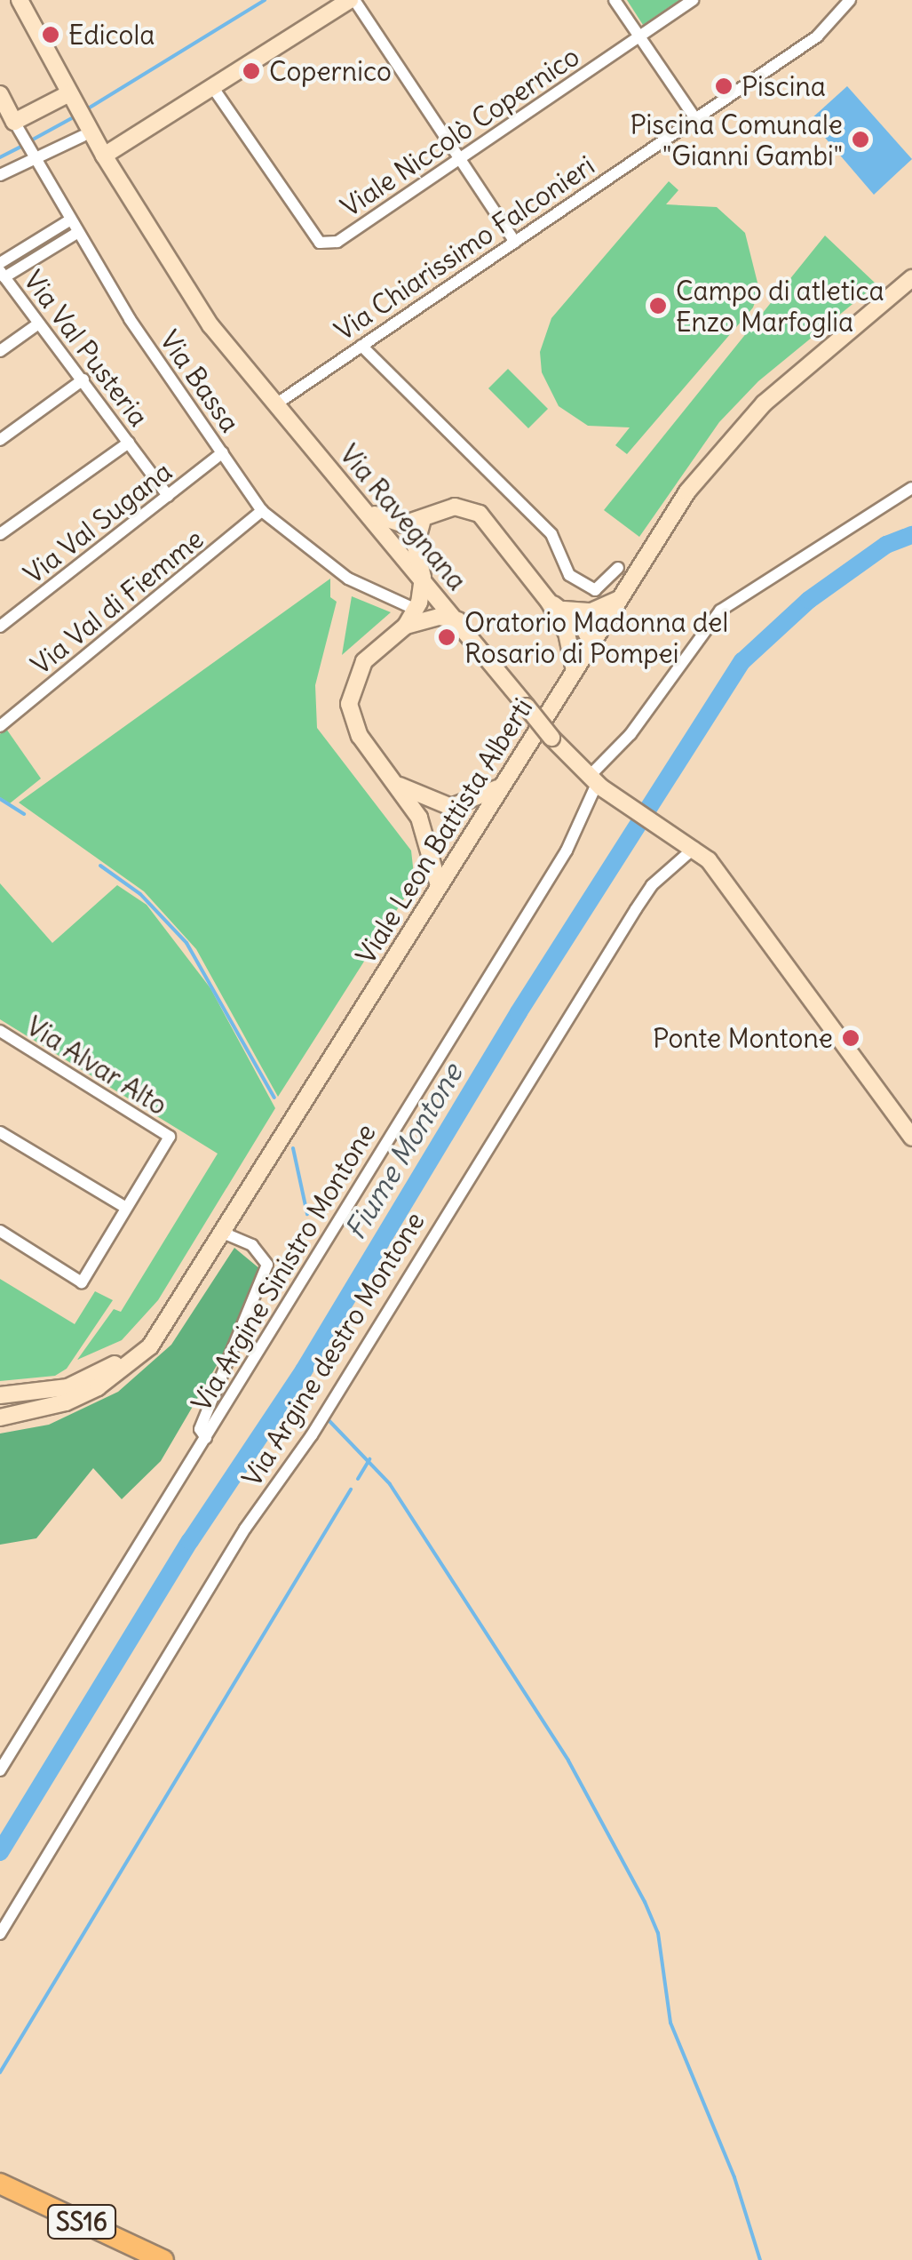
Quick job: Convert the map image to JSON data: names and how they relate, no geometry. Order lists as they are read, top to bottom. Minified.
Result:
{"streets":{"highway":["SS16"],"main road":["Via Ravegnana","Viale Leon Battista Alberti"],"street":["Viale Niccolò Copernico","Via Chiarissimo Falconieri","Via Val Pusteria","Via Bassa","Via Val Sugana","Via Val di Fiemme","Via Alvar Alto","Via Argine Sinistro Montone","Via Argine destro Montone"]},"crossings":[["Via Chiarissimo Falconieri","Via Ravegnana"],["Via Val Pusteria","Via Val Sugana"],["Via Bassa","Via Val Sugana"],["Via Bassa","Via Val di Fiemme"],["Via Ravegnana","Via Argine Sinistro Montone"],["Via Ravegnana","Via Argine destro Montone"]],"water":["Fiume Montone"],"places":["Edicola","Copernico","Piscina","Piscina Comunale \"Gianni Gambi\"","Campo di atletica Enzo Marfoglia","Oratorio Madonna del Rosario di Pompei","Ponte Montone"]}
